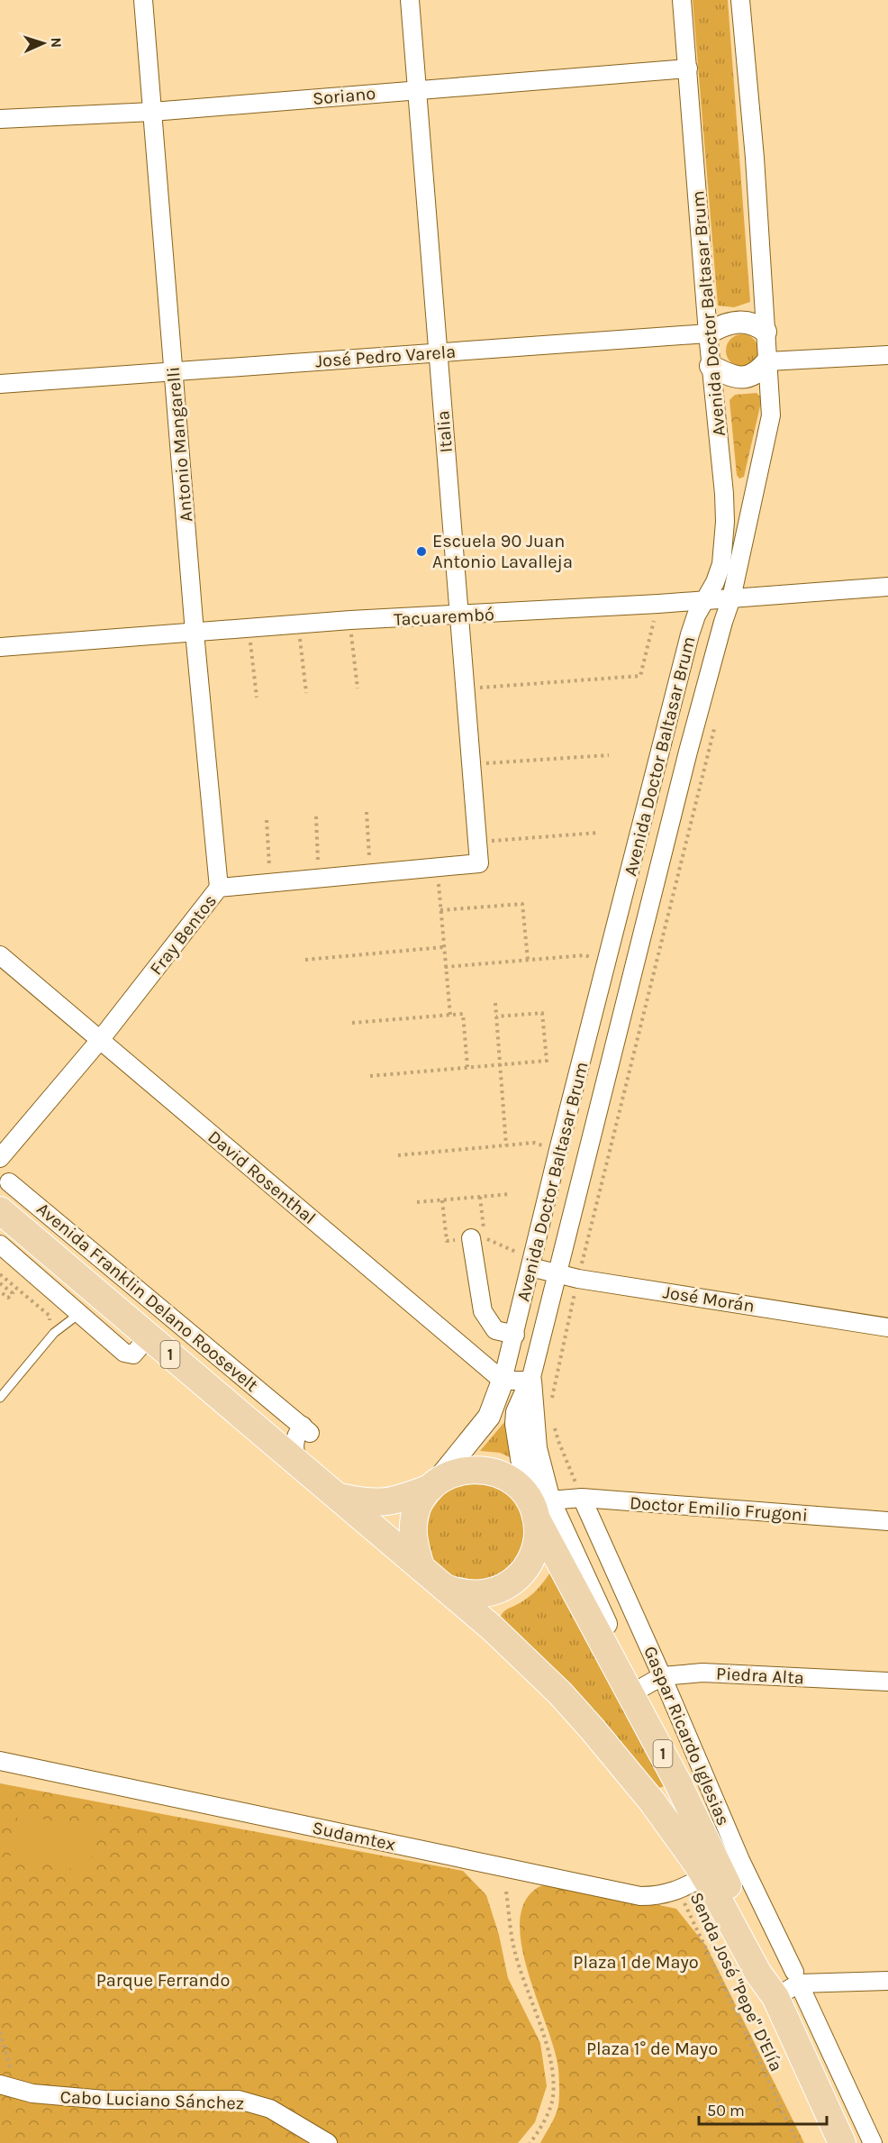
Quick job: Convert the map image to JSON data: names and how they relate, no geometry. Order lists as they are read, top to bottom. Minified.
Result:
{"streets":{"main road":["Avenida Doctor Baltasar Brum","Avenida Franklin Delano Roosevelt","1"],"street":["Soriano","José Pedro Varela","Italia","Antonio Mangarelli","Tacuarembó","Fray Bentos","David Rosenthal","José Morán","Doctor Emilio Frugoni","Piedra Alta","Gaspar Ricardo Iglesias","Sudamtex","Cabo Luciano Sánchez"],"path":["Senda José \"Pepe\" D'Elía"]},"crossings":[["Soriano","Avenida Doctor Baltasar Brum"],["Soriano","Italia"],["Soriano","Antonio Mangarelli"],["Avenida Doctor Baltasar Brum","José Pedro Varela"],["Avenida Doctor Baltasar Brum","Tacuarembó"],["Avenida Doctor Baltasar Brum","David Rosenthal"],["Avenida Doctor Baltasar Brum","Avenida Franklin Delano Roosevelt"],["Avenida Doctor Baltasar Brum","José Morán"],["Avenida Doctor Baltasar Brum","1"],["Avenida Doctor Baltasar Brum","Doctor Emilio Frugoni"],["Avenida Doctor Baltasar Brum","Piedra Alta"],["Avenida Doctor Baltasar Brum","Gaspar Ricardo Iglesias"],["Avenida Doctor Baltasar Brum","Sudamtex"],["José Pedro Varela","Italia"],["José Pedro Varela","Antonio Mangarelli"],["Italia","Tacuarembó"],["Italia","Fray Bentos"],["Antonio Mangarelli","Tacuarembó"],["Antonio Mangarelli","Fray Bentos"],["Fray Bentos","David Rosenthal"],["Avenida Franklin Delano Roosevelt","Doctor Emilio Frugoni"],["Avenida Franklin Delano Roosevelt","Gaspar Ricardo Iglesias"],["Avenida Franklin Delano Roosevelt","Sudamtex"],["Doctor Emilio Frugoni","Gaspar Ricardo Iglesias"],["Piedra Alta","Gaspar Ricardo Iglesias"],["Gaspar Ricardo Iglesias","Sudamtex"],["Sudamtex","Senda José \"Pepe\" D'Elía"]],"parks":["Plaza 1 de Mayo","Parque Ferrando","Plaza 1° de Mayo"],"places":["Escuela 90 Juan Antonio Lavalleja"],"scale_bar":"50 m","north":"right"}
